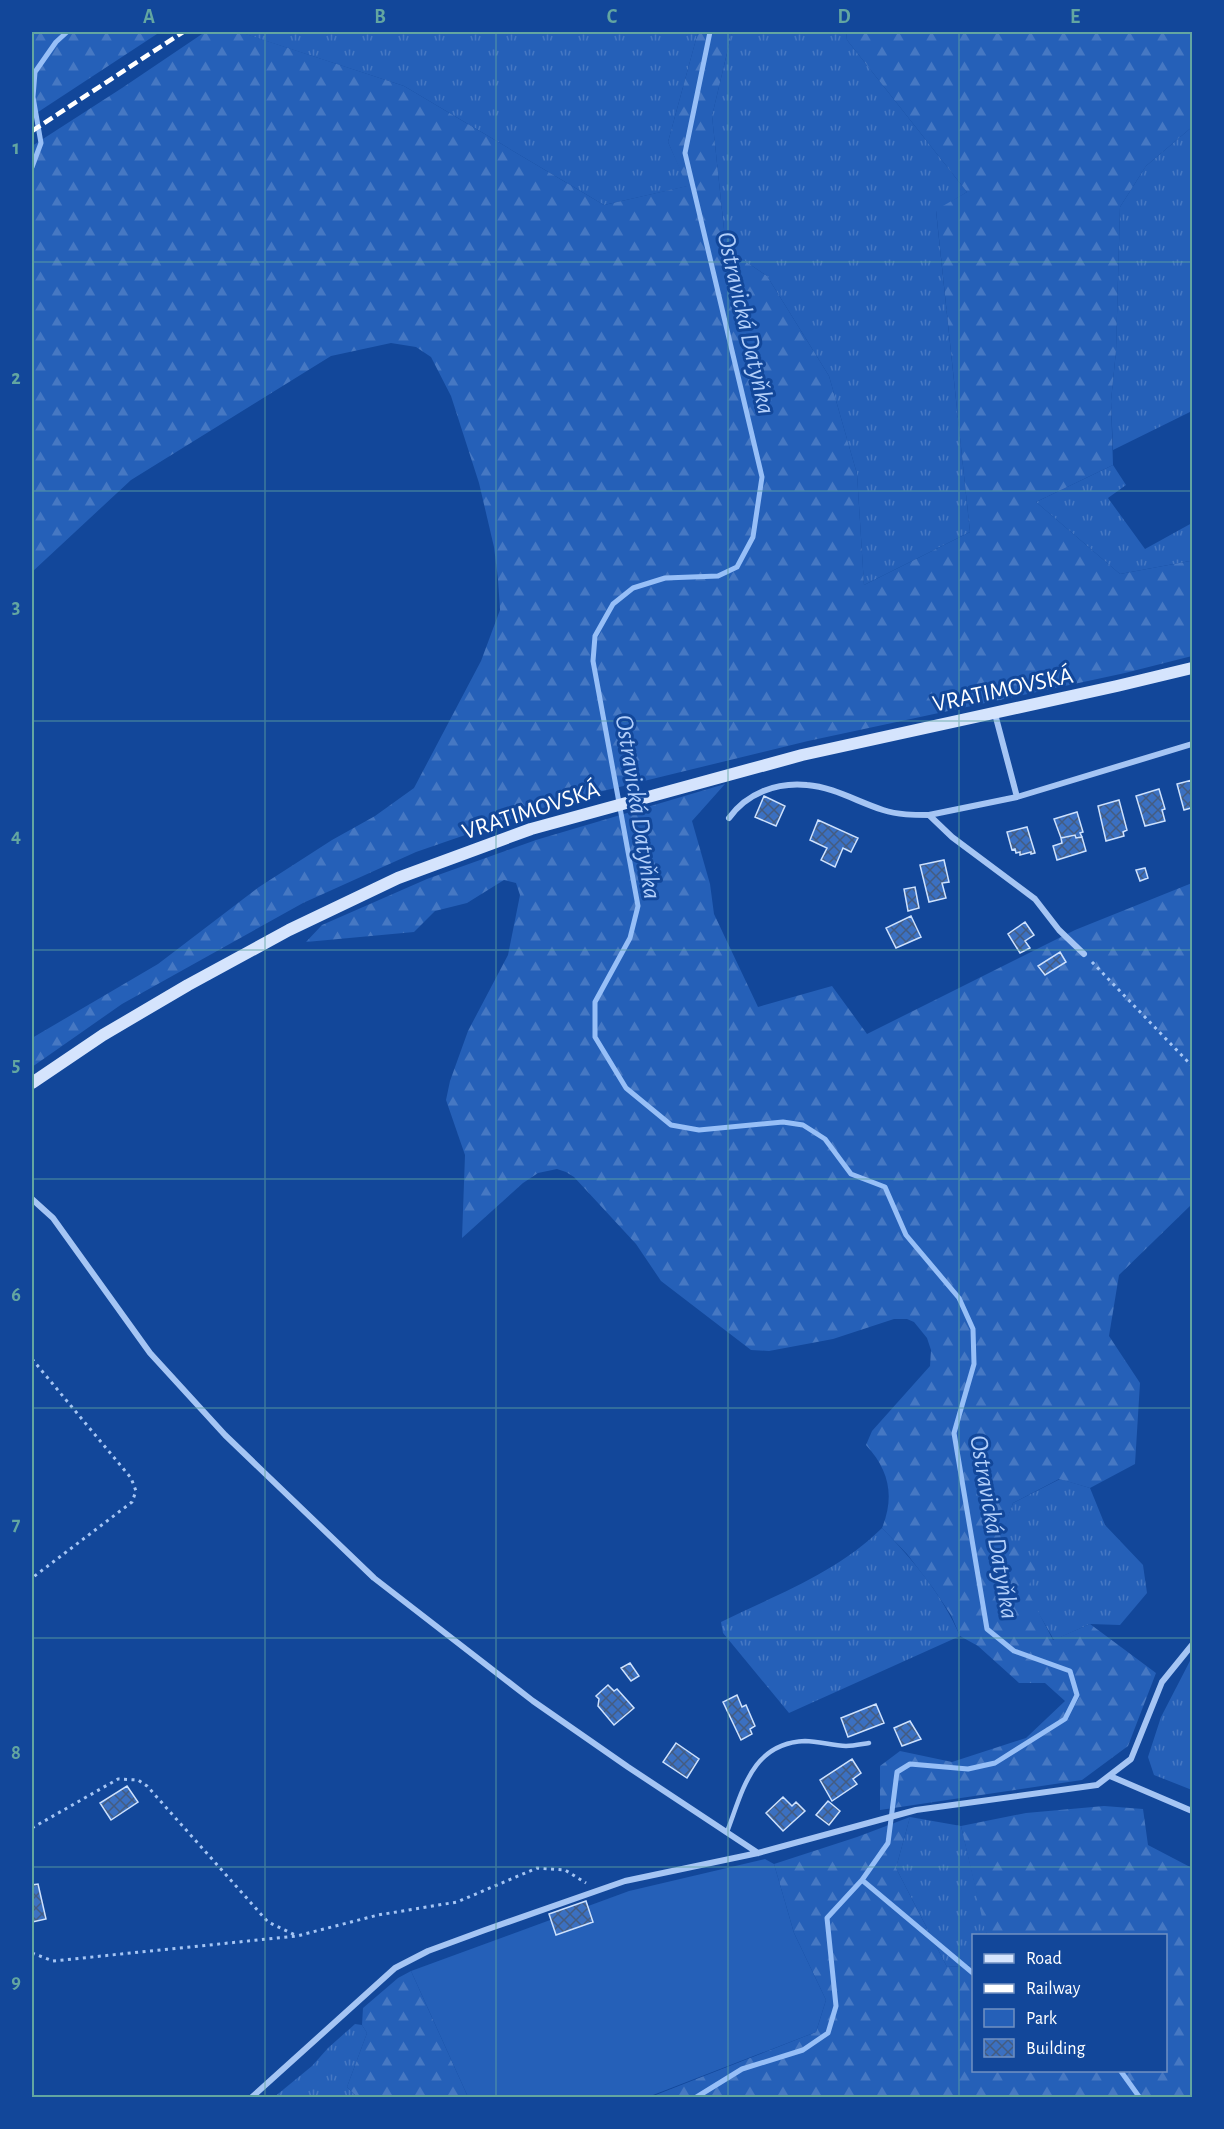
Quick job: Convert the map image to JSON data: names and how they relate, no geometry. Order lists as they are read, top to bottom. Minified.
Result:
{"streets":{"main road":["VRATIMOVSKÁ"]},"water":["Ostravická Datyňka"],"legend":["Road","Railway","Park","Building"],"grid":{"columns":["A","B","C","D","E"],"rows":["1","2","3","4","5","6","7","8","9"]}}
